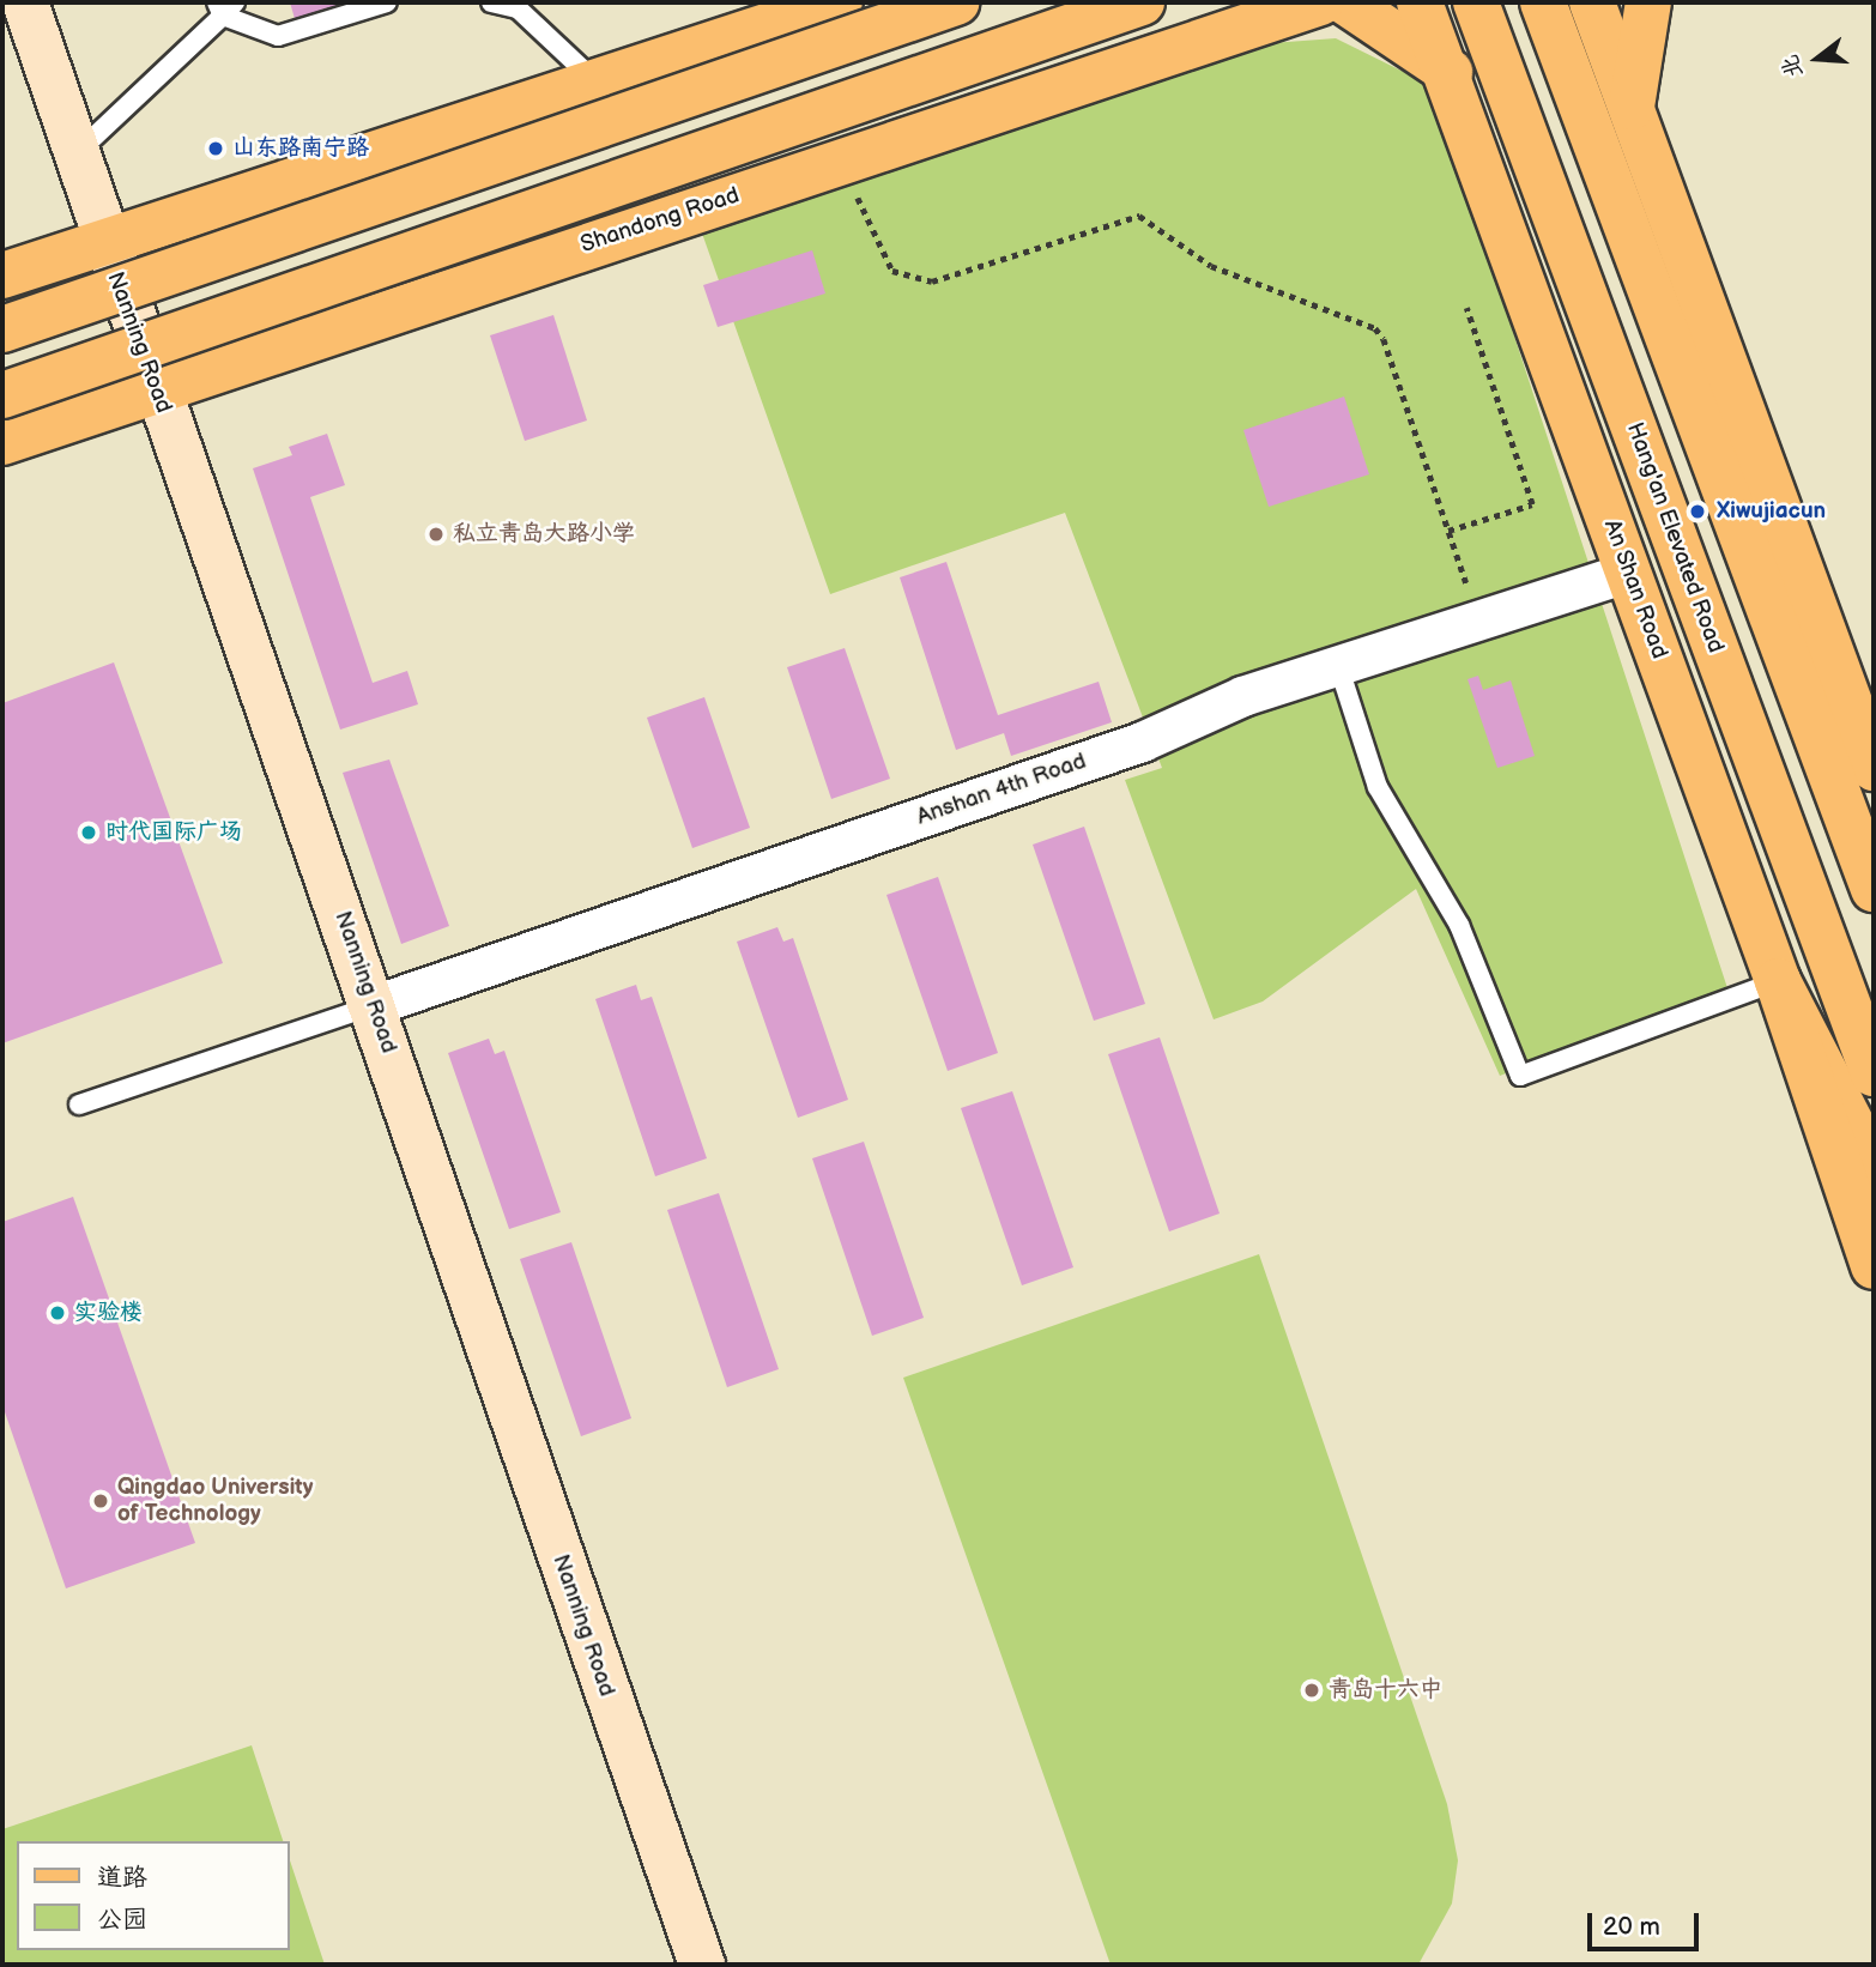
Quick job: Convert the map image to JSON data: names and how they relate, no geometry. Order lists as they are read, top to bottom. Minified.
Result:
{"streets":{"main road":["Shandong Road","Hang'an Elevated Road","An Shan Road"],"street":["Nanning Road","Anshan 4th Road"]},"crossings":[["Shandong Road","Nanning Road"],["Nanning Road","Anshan 4th Road"],["An Shan Road","Anshan 4th Road"]],"places":["山东路南宁路","Xiwujiacun","私立青岛大路小学","时代国际广场","实验楼","Qingdao University of Technology","青岛十六中"],"legend":["道路","公园"],"scale_bar":"20 m","north":"left"}
